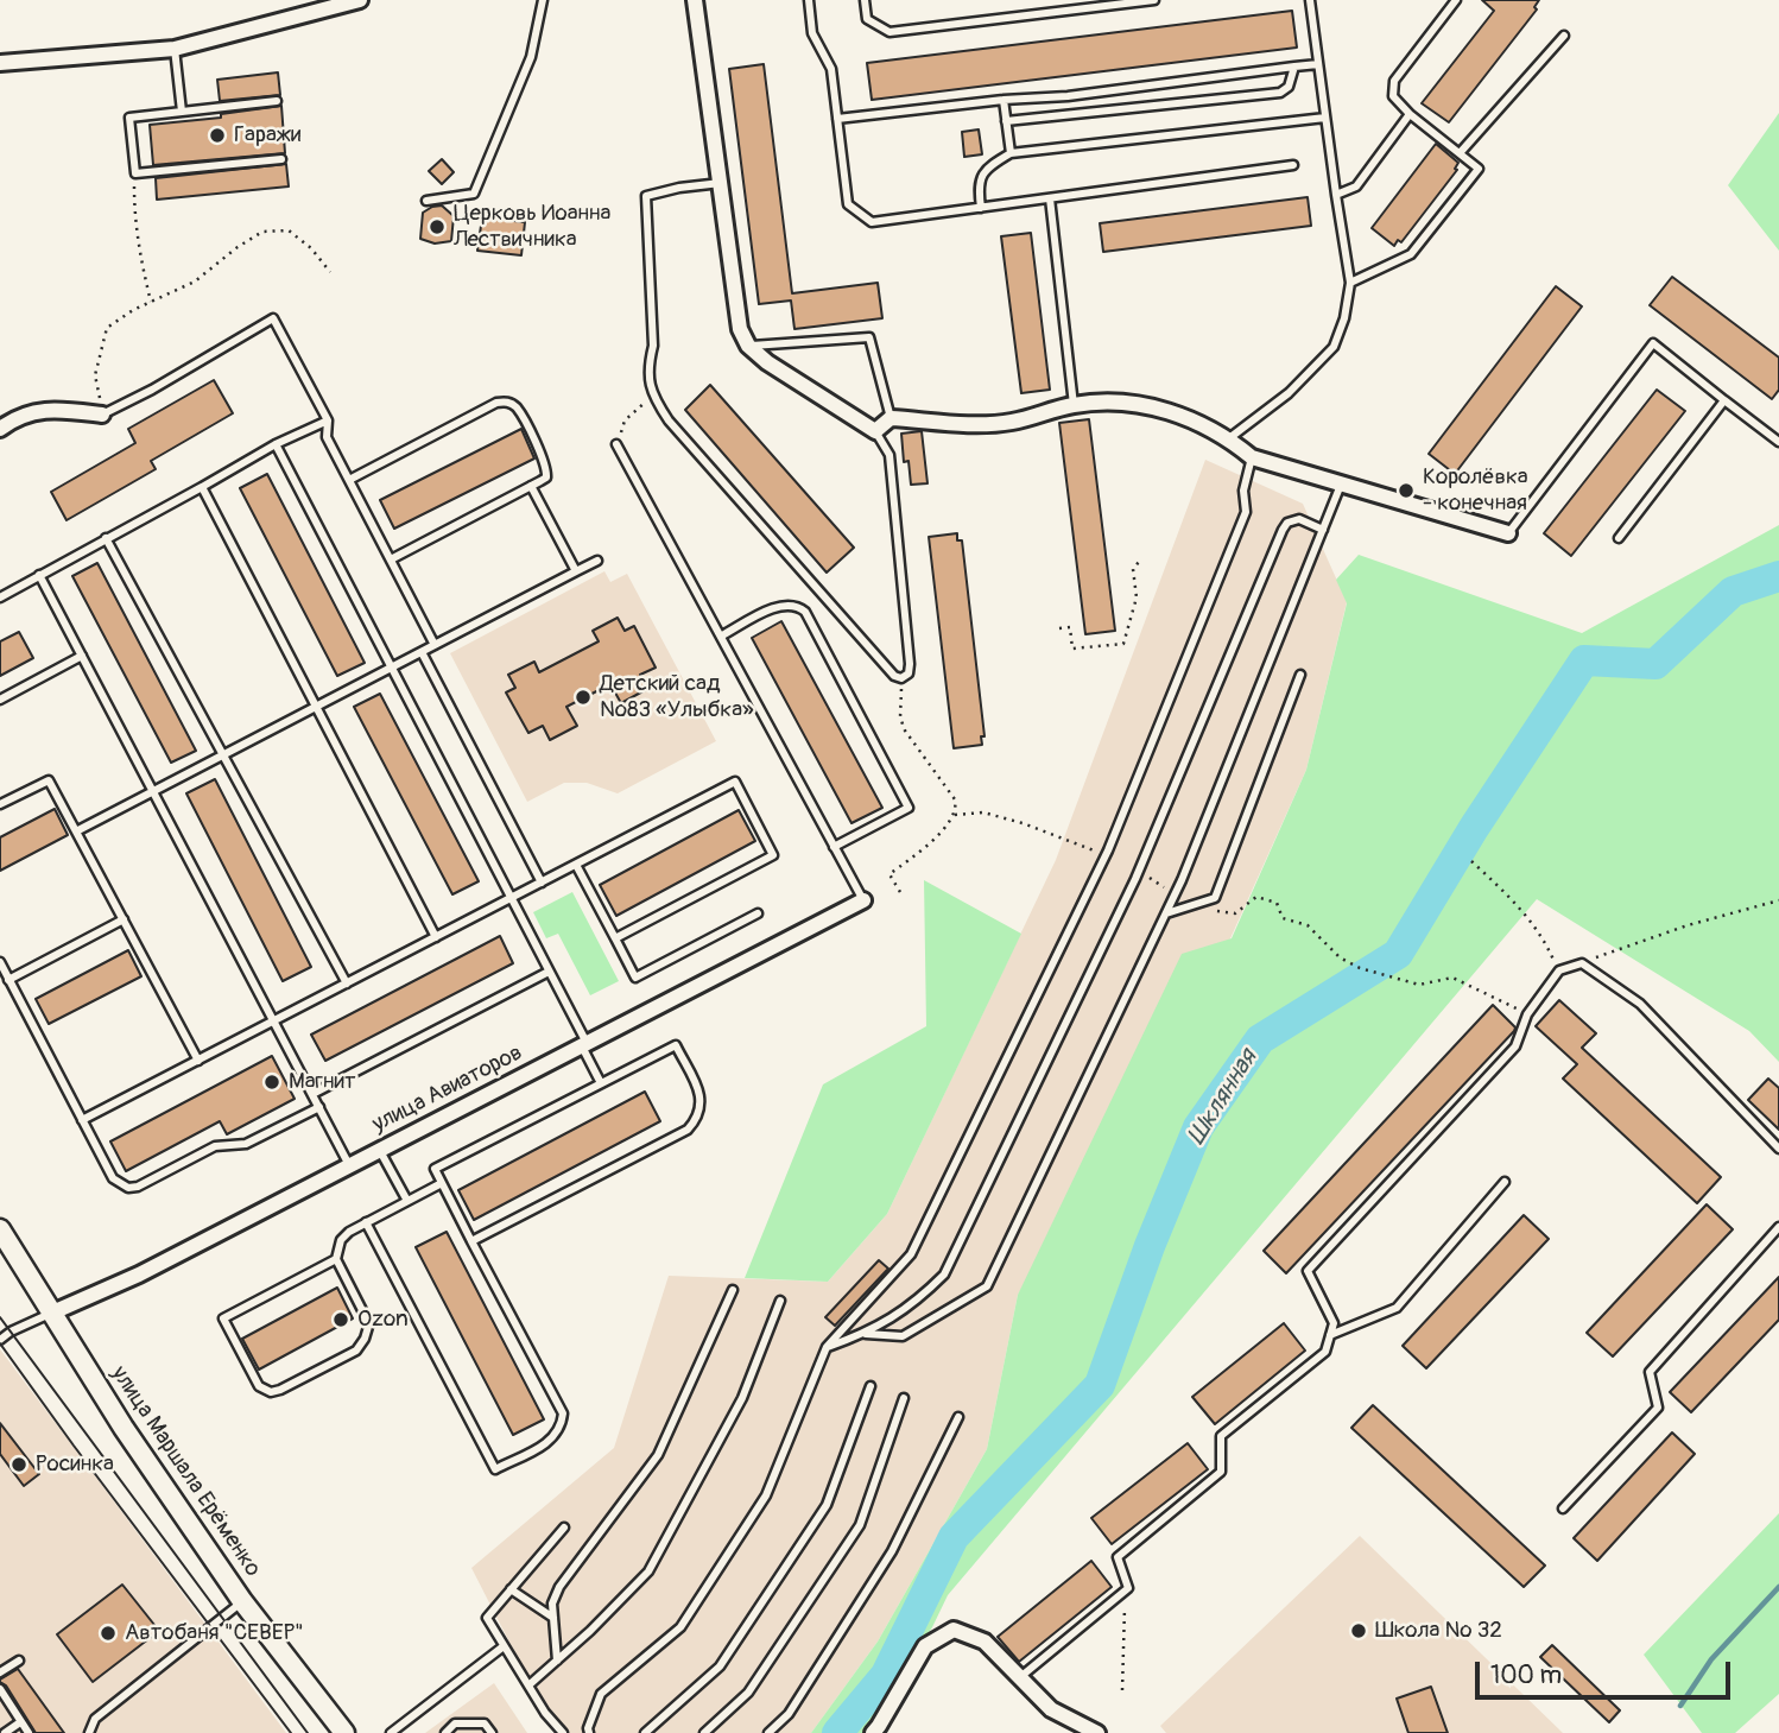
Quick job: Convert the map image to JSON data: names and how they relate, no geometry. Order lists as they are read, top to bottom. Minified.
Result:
{"streets":{"main road":["улица Маршала Ерёменко"],"street":["улица Авиаторов"]},"crossings":[["улица Авиаторов","улица Маршала Ерёменко"]],"water":["Шклянная"],"places":["Гаражи","Церковь Иоанна Лествичника","Королёвка - конечная","Детский сад №83 «Улыбка»","Магнит","Ozon","Росинка","Школа № 32","Автобаня \"СЕВЕР\""],"scale_bar":"100 m"}
